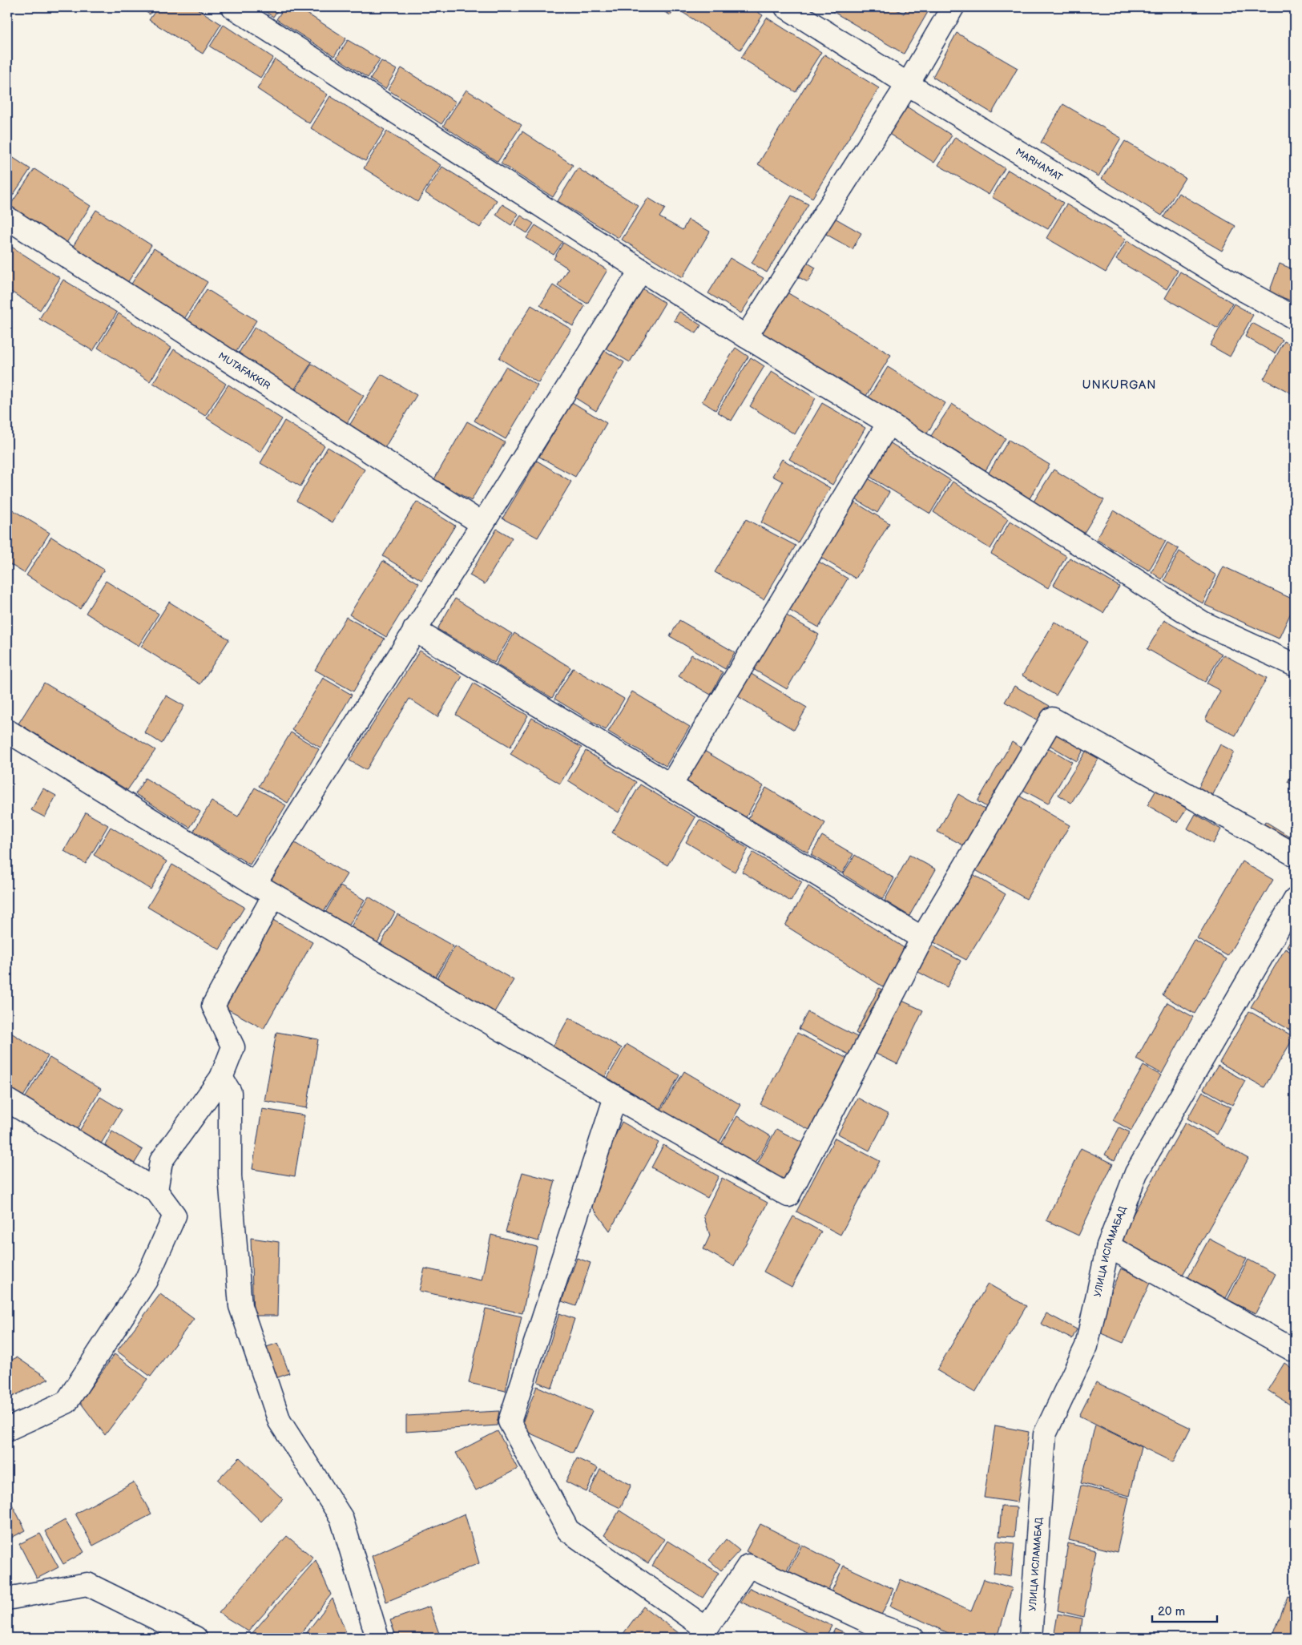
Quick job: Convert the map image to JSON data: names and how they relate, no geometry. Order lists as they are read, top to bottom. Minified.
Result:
{"streets":{"street":["MARHAMAT","MUTAFAKKIR","УЛИЦА ИСЛАМАБАД"]},"districts":["UNKURGAN"],"scale_bar":"20 m"}
